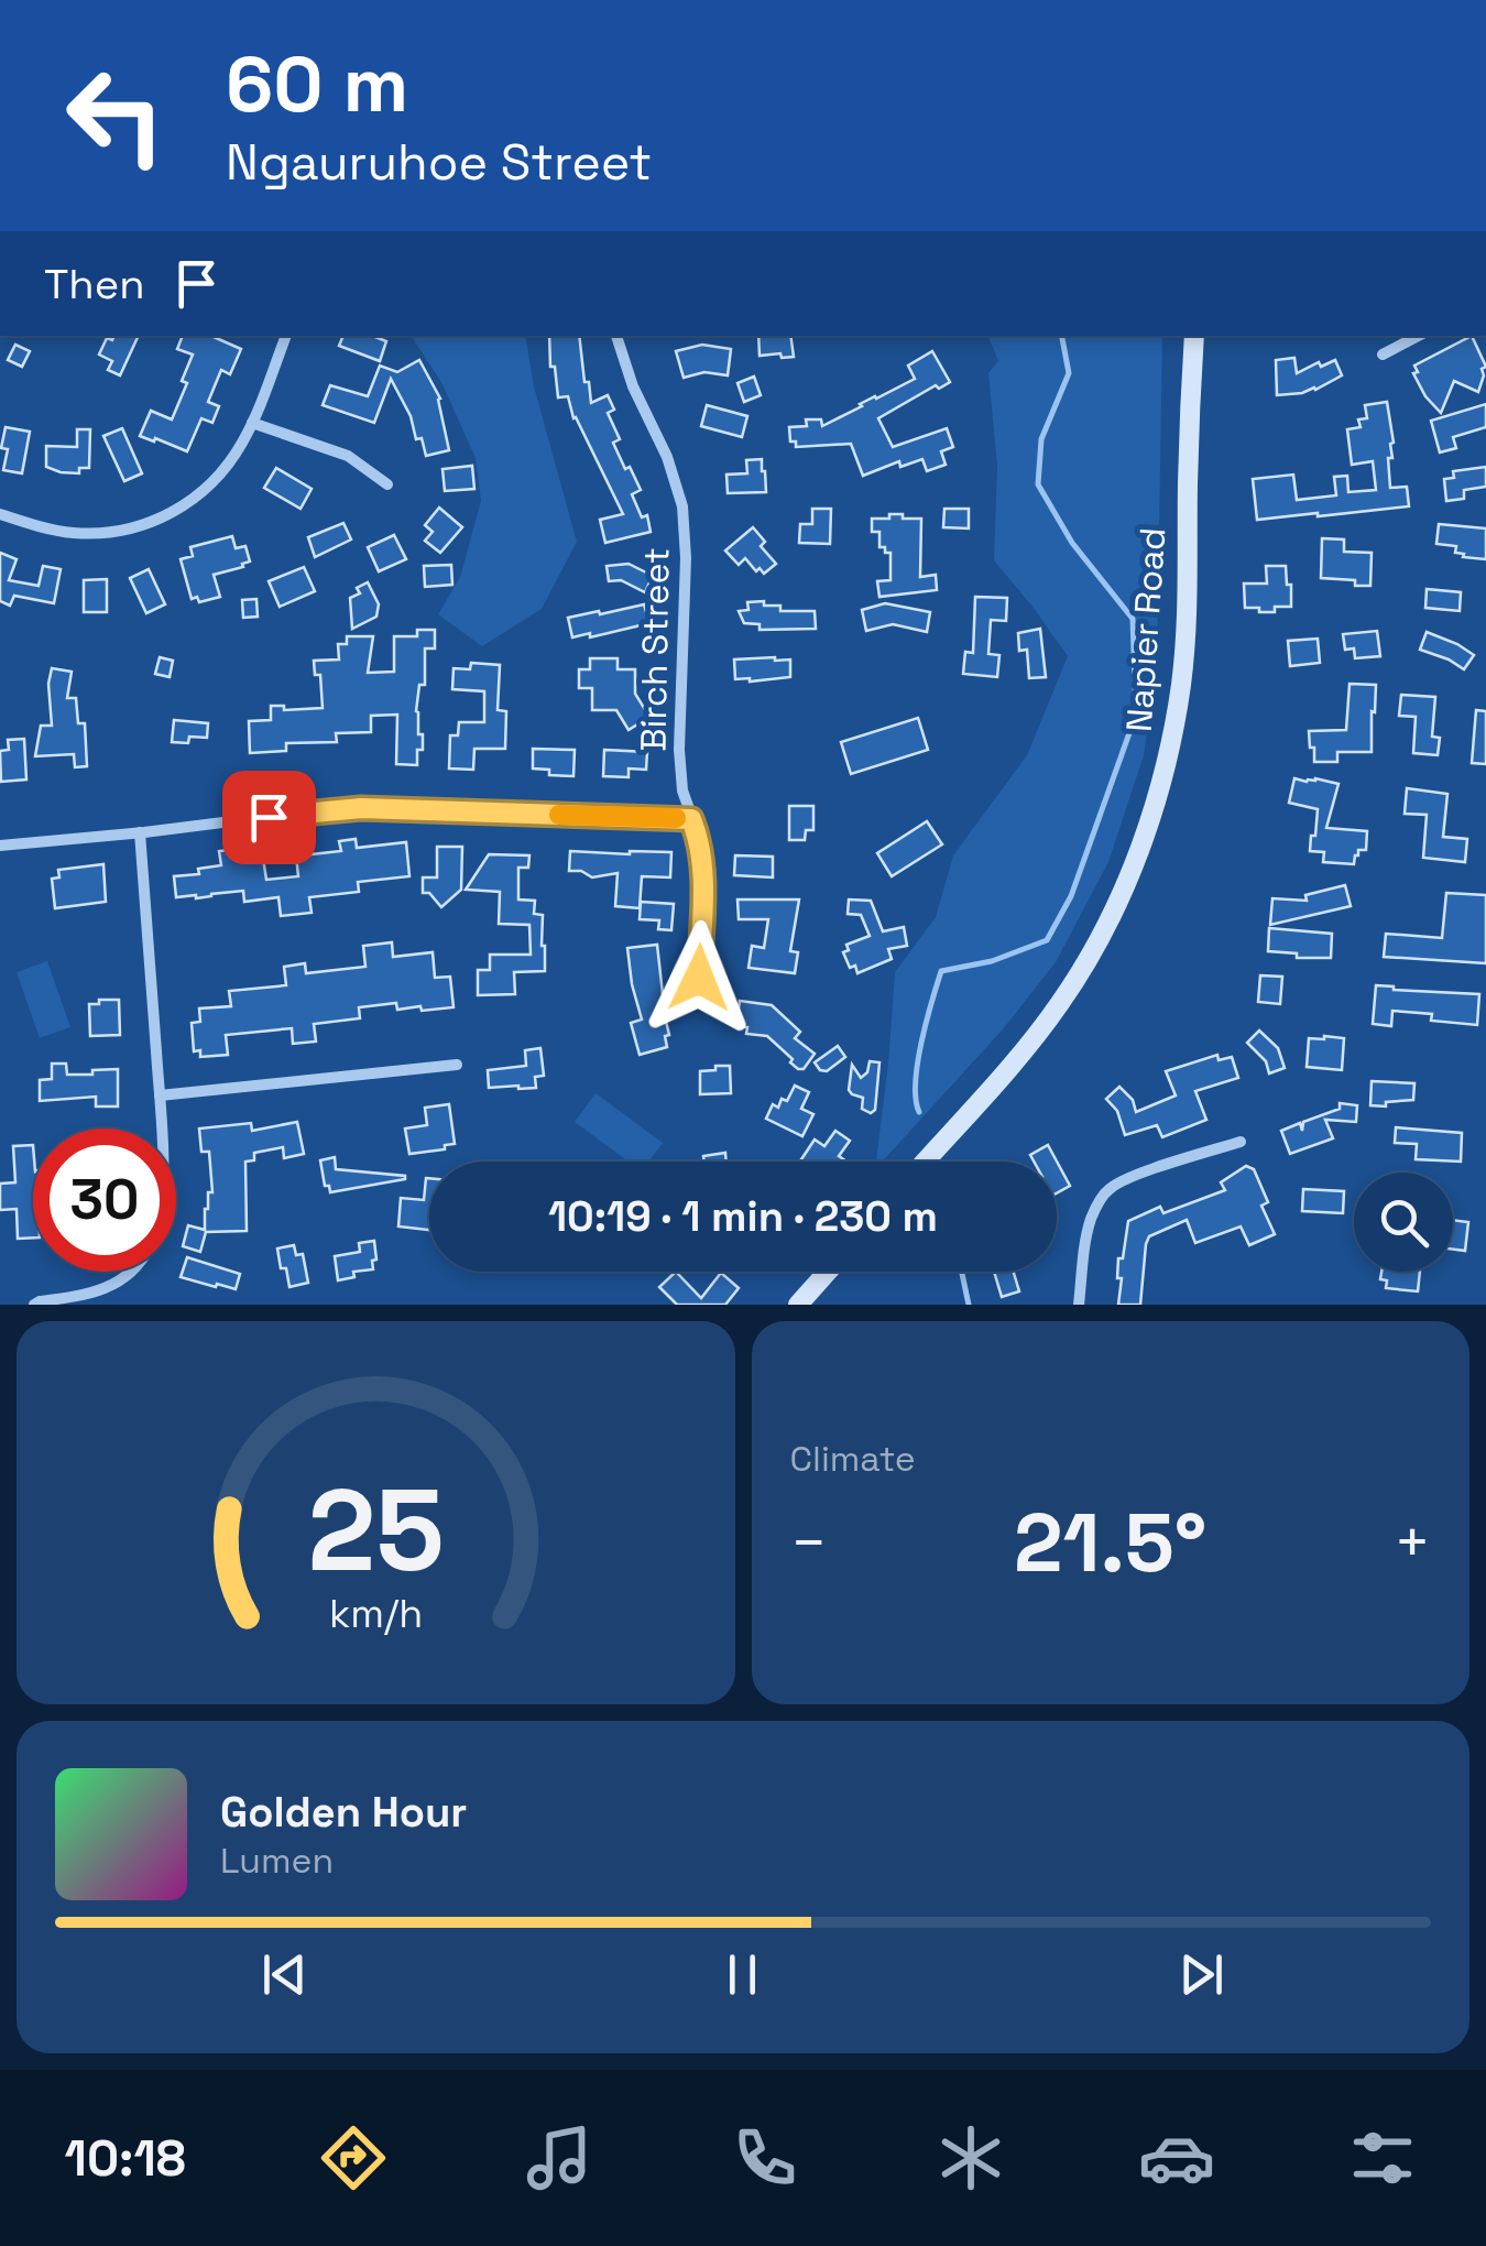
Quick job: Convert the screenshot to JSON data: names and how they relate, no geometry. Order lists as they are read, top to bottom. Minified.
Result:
{"streets":{"main road":["Napier Road"],"street":["Birch Street"]},"page":{"turn":["60 m","Ngauruhoe Street"],"then":"Then","limit":"30","trip":"10:19 · 1 min · 230 m","tile":"Climate","heat":["−","21.5°","+"],"song":["Golden Hour","Lumen"],"tabs":"10:18","gauge":["25","km/h"]}}
